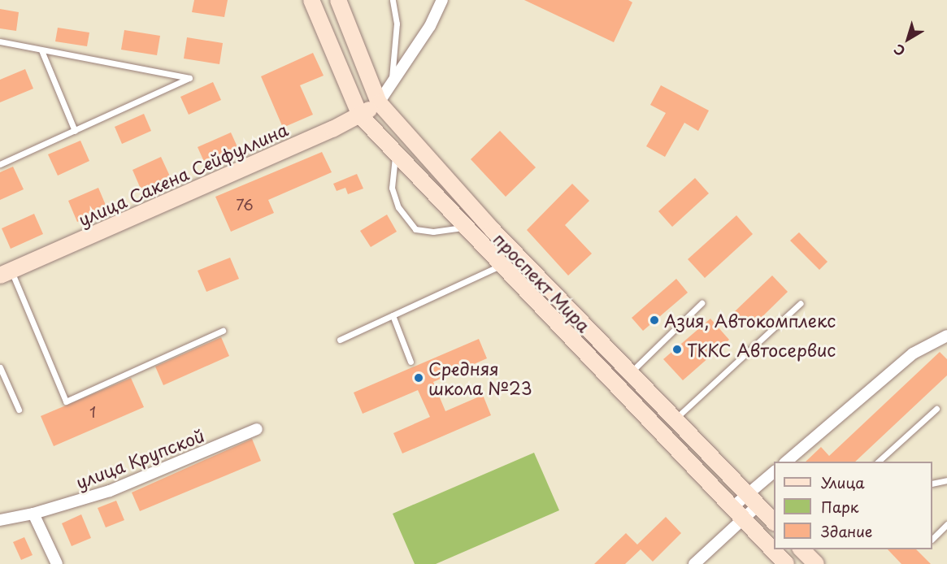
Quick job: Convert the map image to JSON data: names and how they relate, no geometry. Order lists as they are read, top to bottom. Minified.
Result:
{"streets":{"main road":["улица Сакена Сейфуллина","проспект Мира"],"street":["улица Крупской"]},"crossings":[["улица Сакена Сейфуллина","проспект Мира"]],"places":["Азия, Автокомплекс","ТККС Автосервис","Средняя школа №23"],"house_numbers":["76","1"],"legend":["Улица","Парк","Здание"],"north":"bottom left"}
